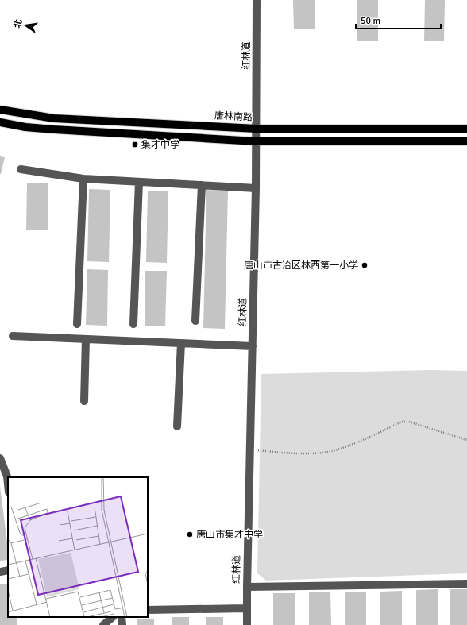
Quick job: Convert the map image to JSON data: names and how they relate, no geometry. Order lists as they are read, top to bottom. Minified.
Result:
{"streets":{"main road":["唐林南路"],"street":["红林道"]},"crossings":[["红林道","唐林南路"]],"places":{"transit":["集才中学"],"other":["唐山市古冶区林西第一小学","唐山市集才中学"]},"scale_bar":"50 m","north":"left"}
